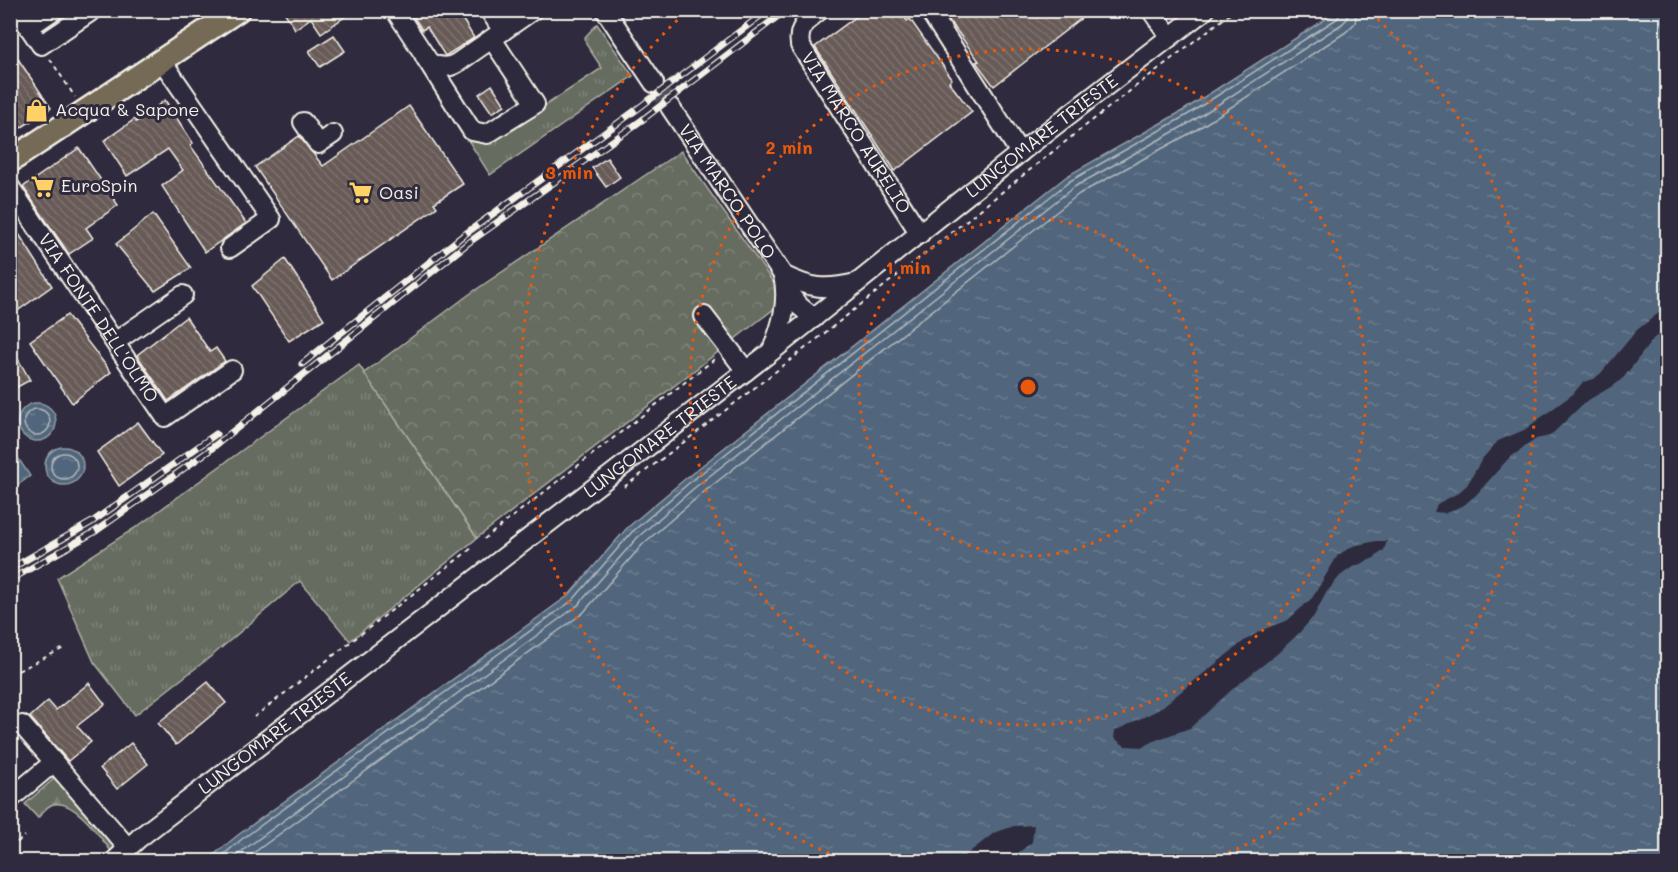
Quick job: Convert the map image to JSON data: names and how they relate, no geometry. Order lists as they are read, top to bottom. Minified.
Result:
{"streets":{"street":["VIA MARCO AURELIO","LUNGOMARE TRIESTE","VIA MARCO POLO","VIA FONTE DELL'OLMO"]},"crossings":[["VIA MARCO AURELIO","LUNGOMARE TRIESTE"],["LUNGOMARE TRIESTE","VIA MARCO POLO"]],"places":{"shop":["Acqua & Sapone"],"supermarket":["EuroSpin","Oasi"]},"rings":["2 min","3 min","1 min"]}
